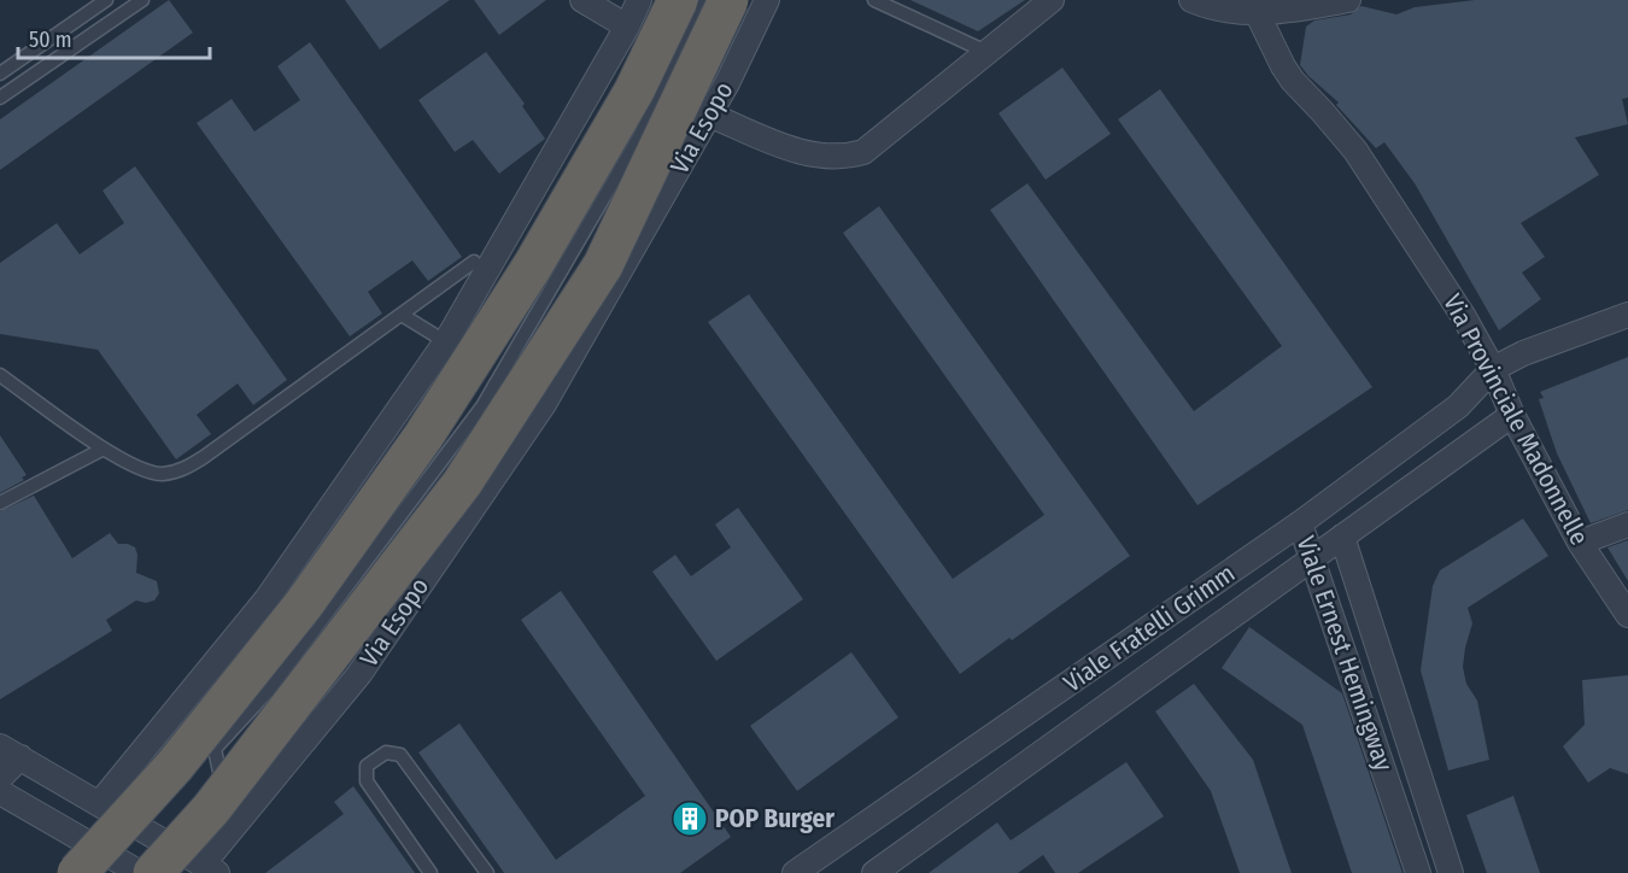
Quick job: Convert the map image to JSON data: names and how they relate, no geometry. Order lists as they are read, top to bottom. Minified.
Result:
{"streets":{"street":["Via Esopo","Via Provinciale Madonnelle","Viale Fratelli Grimm","Viale Ernest Hemingway"]},"crossings":[["Via Provinciale Madonnelle","Viale Fratelli Grimm"],["Viale Fratelli Grimm","Viale Ernest Hemingway"]],"places":{"building":["POP Burger"]},"scale_bar":"50 m"}
